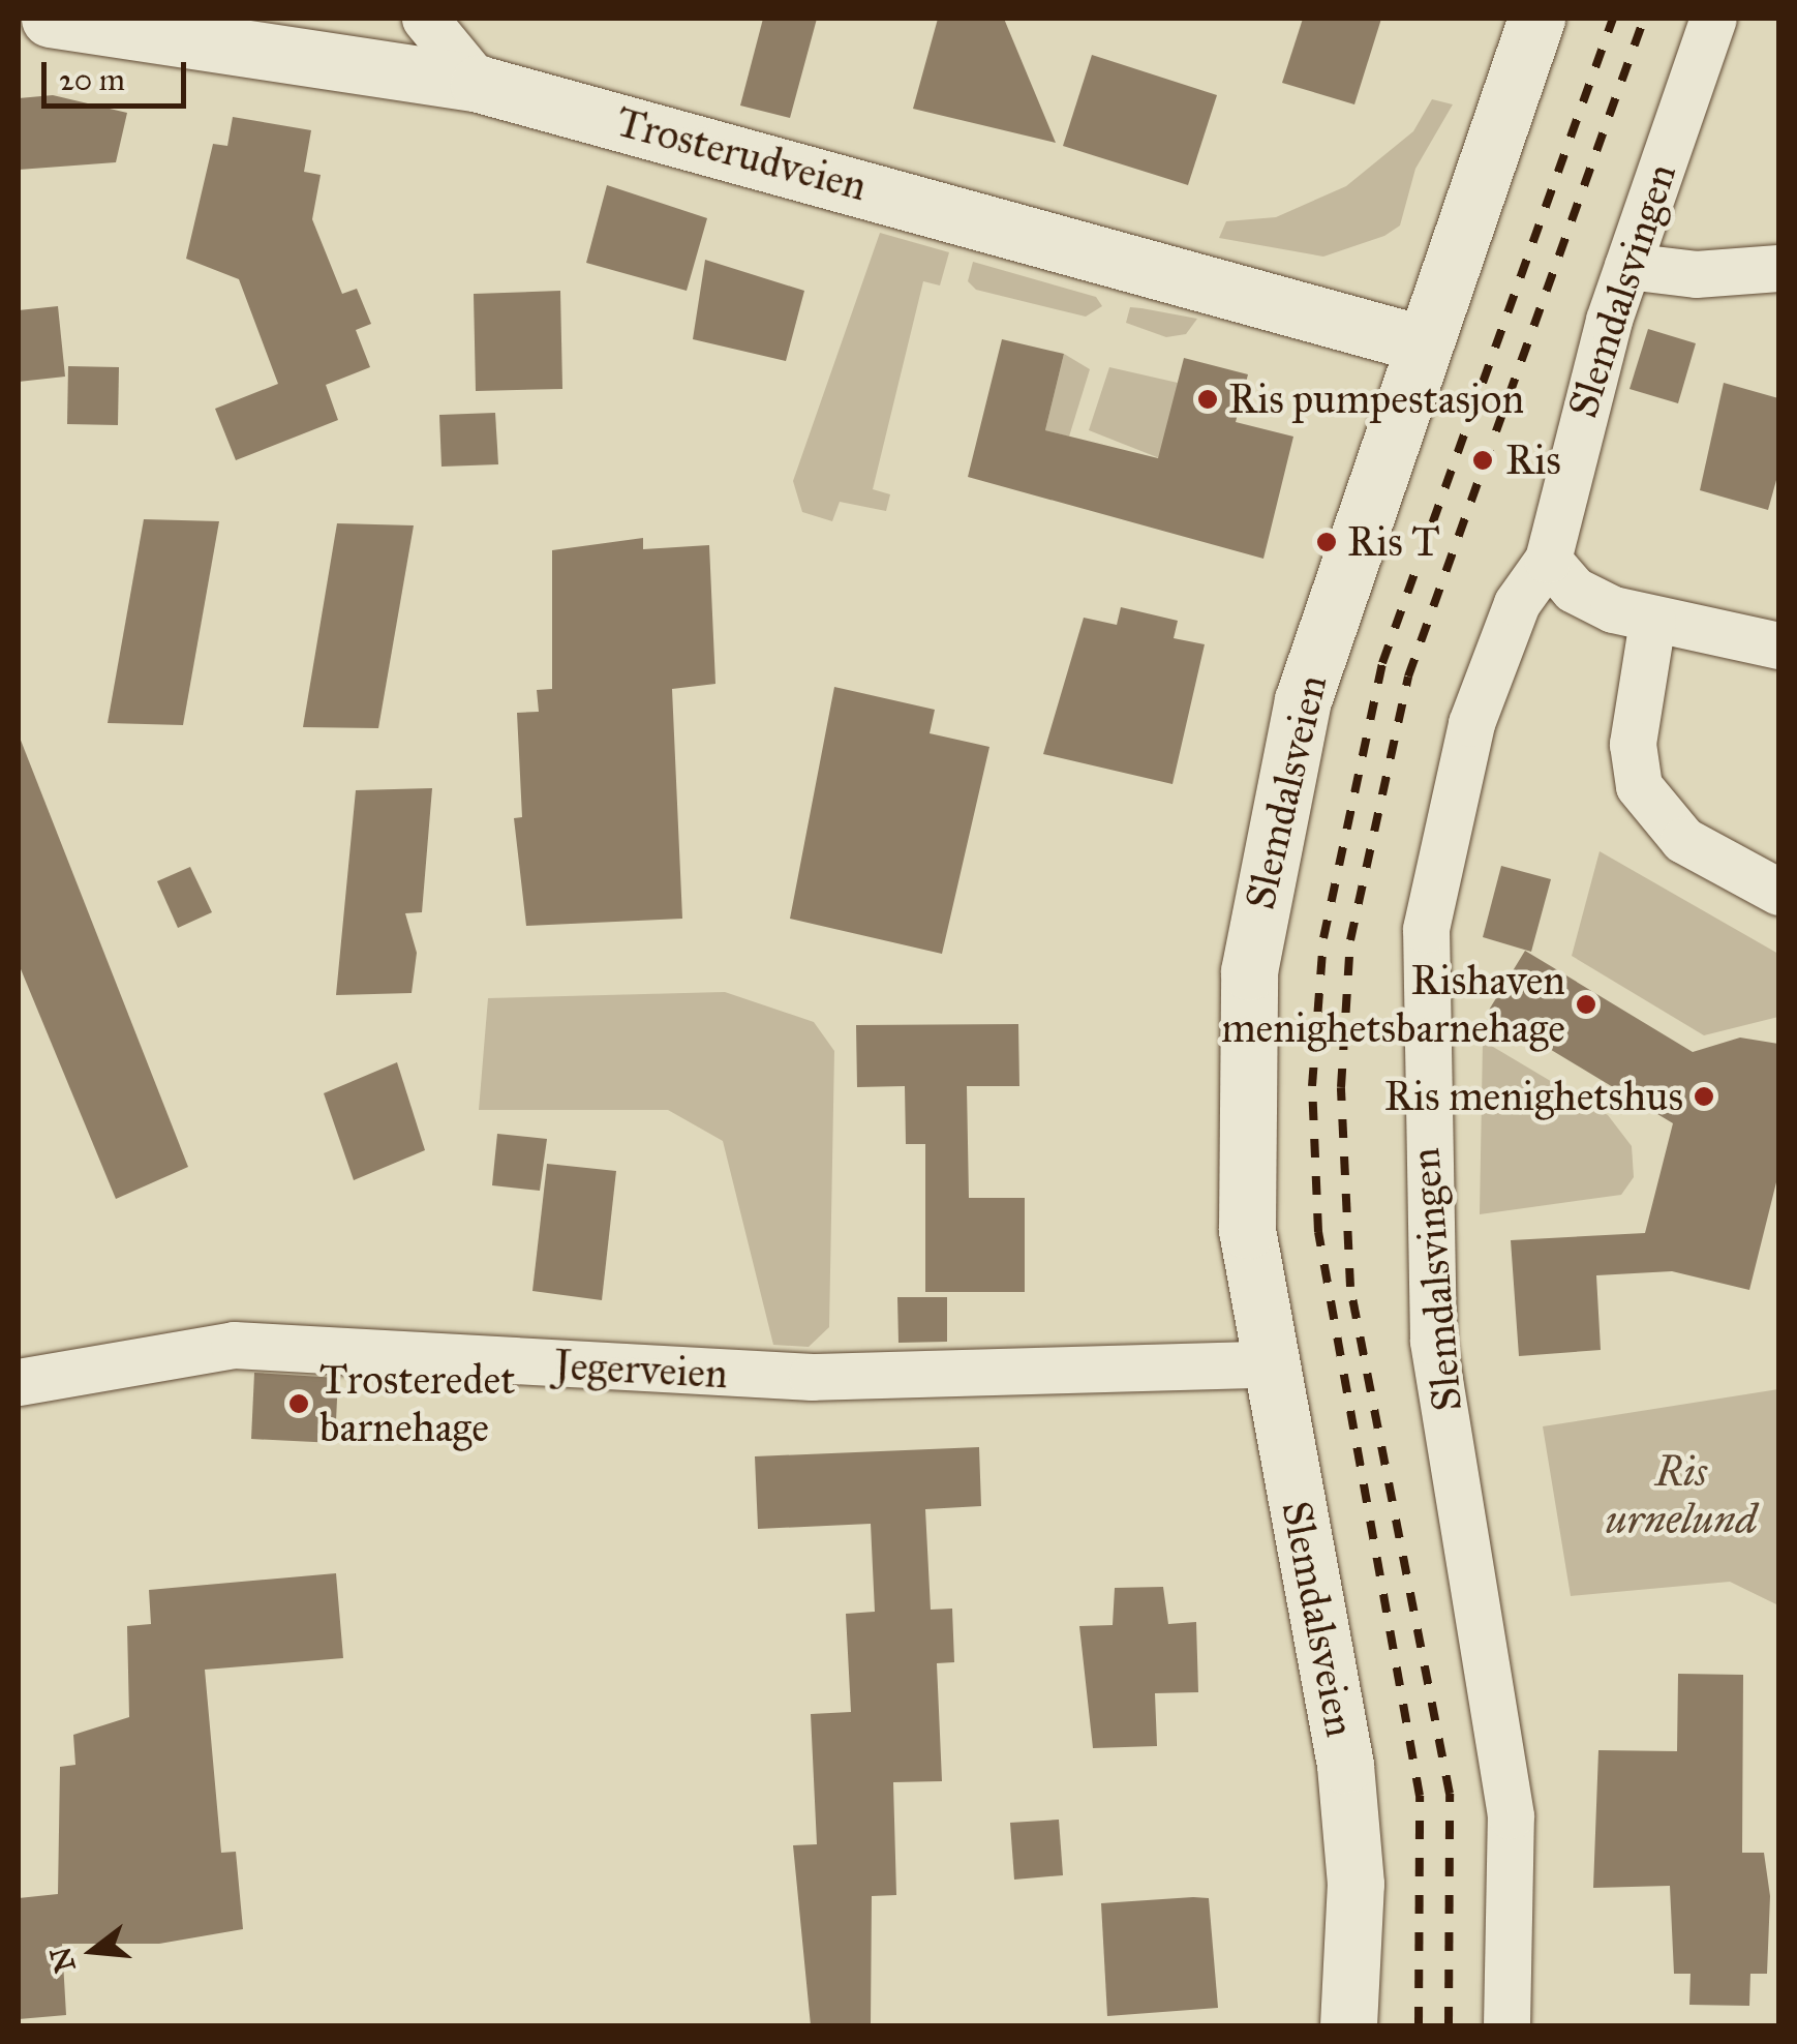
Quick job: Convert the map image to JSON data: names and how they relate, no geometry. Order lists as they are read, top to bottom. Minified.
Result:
{"streets":{"main road":["Trosterudveien","Slemdalsveien"],"street":["Slemdalsvingen","Jegerveien"]},"crossings":[["Trosterudveien","Slemdalsveien"],["Slemdalsveien","Jegerveien"]],"parks":["Ris urnelund"],"places":["Ris pumpestasjon","Ris","Ris T","Rishaven menighetsbarnehage","Ris menighetshus","Trosteredet barnehage"],"scale_bar":"20 m","north":"left"}
